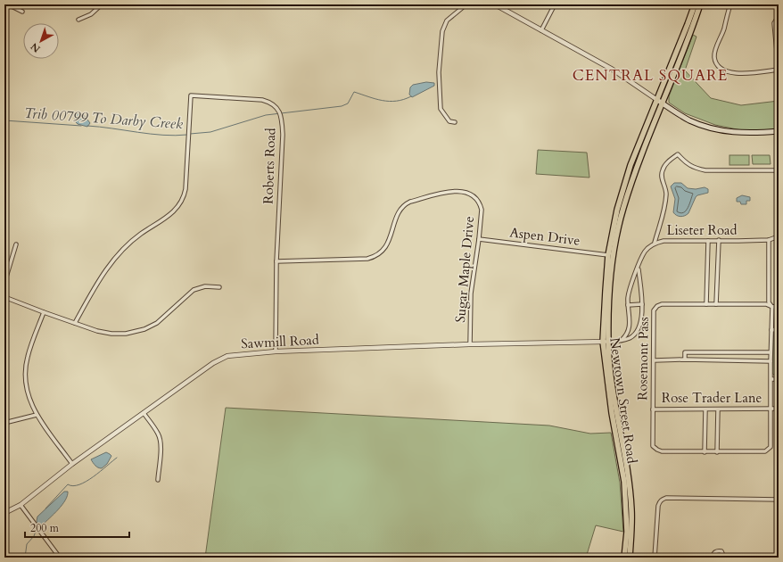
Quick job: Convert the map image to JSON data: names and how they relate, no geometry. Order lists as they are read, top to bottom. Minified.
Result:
{"streets":{"main road":["Newtown Street Road"],"street":["Roberts Road","Liseter Road","Aspen Drive","Sugar Maple Drive","Sawmill Road","Rosemont Pass","Rose Trader Lane"]},"crossings":[["Roberts Road","Sugar Maple Drive"],["Roberts Road","Sawmill Road"],["Liseter Road","Sawmill Road"],["Liseter Road","Newtown Street Road"],["Aspen Drive","Sugar Maple Drive"],["Aspen Drive","Newtown Street Road"],["Sugar Maple Drive","Sawmill Road"],["Sawmill Road","Newtown Street Road"],["Rosemont Pass","Rose Trader Lane"]],"districts":["CENTRAL SQUARE"],"water":["Trib 00799 To Darby Creek"],"scale_bar":"200 m","north":"bottom left"}
